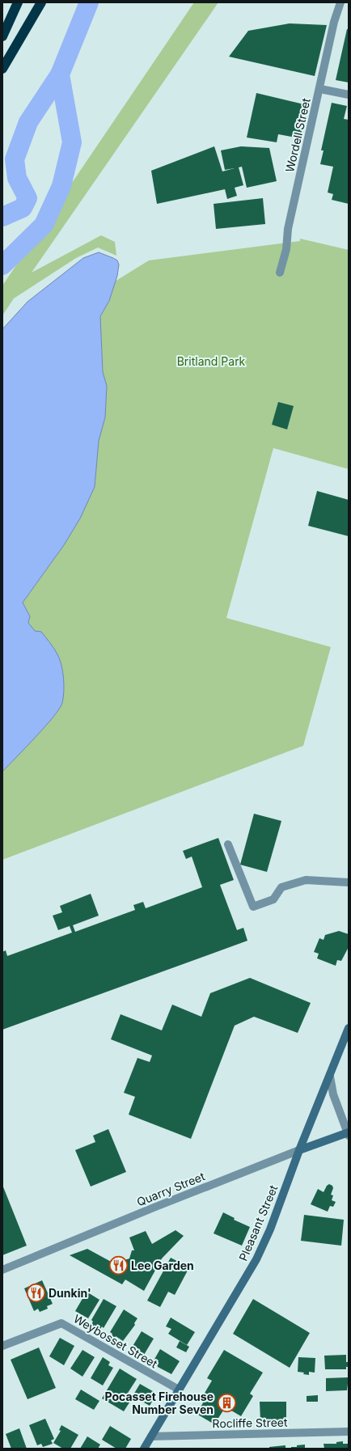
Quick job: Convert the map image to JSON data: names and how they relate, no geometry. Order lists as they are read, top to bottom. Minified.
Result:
{"streets":{"main road":["Quarry Street","Pleasant Street"],"street":["Wordell Street","Weybosset Street","Rocliffe Street"]},"crossings":[["Quarry Street","Pleasant Street"],["Pleasant Street","Weybosset Street"],["Pleasant Street","Rocliffe Street"]],"parks":["Britland Park"],"places":{"restaurant":["Lee Garden","Dunkin'"],"building":["Pocasset Firehouse Number Seven"]}}
